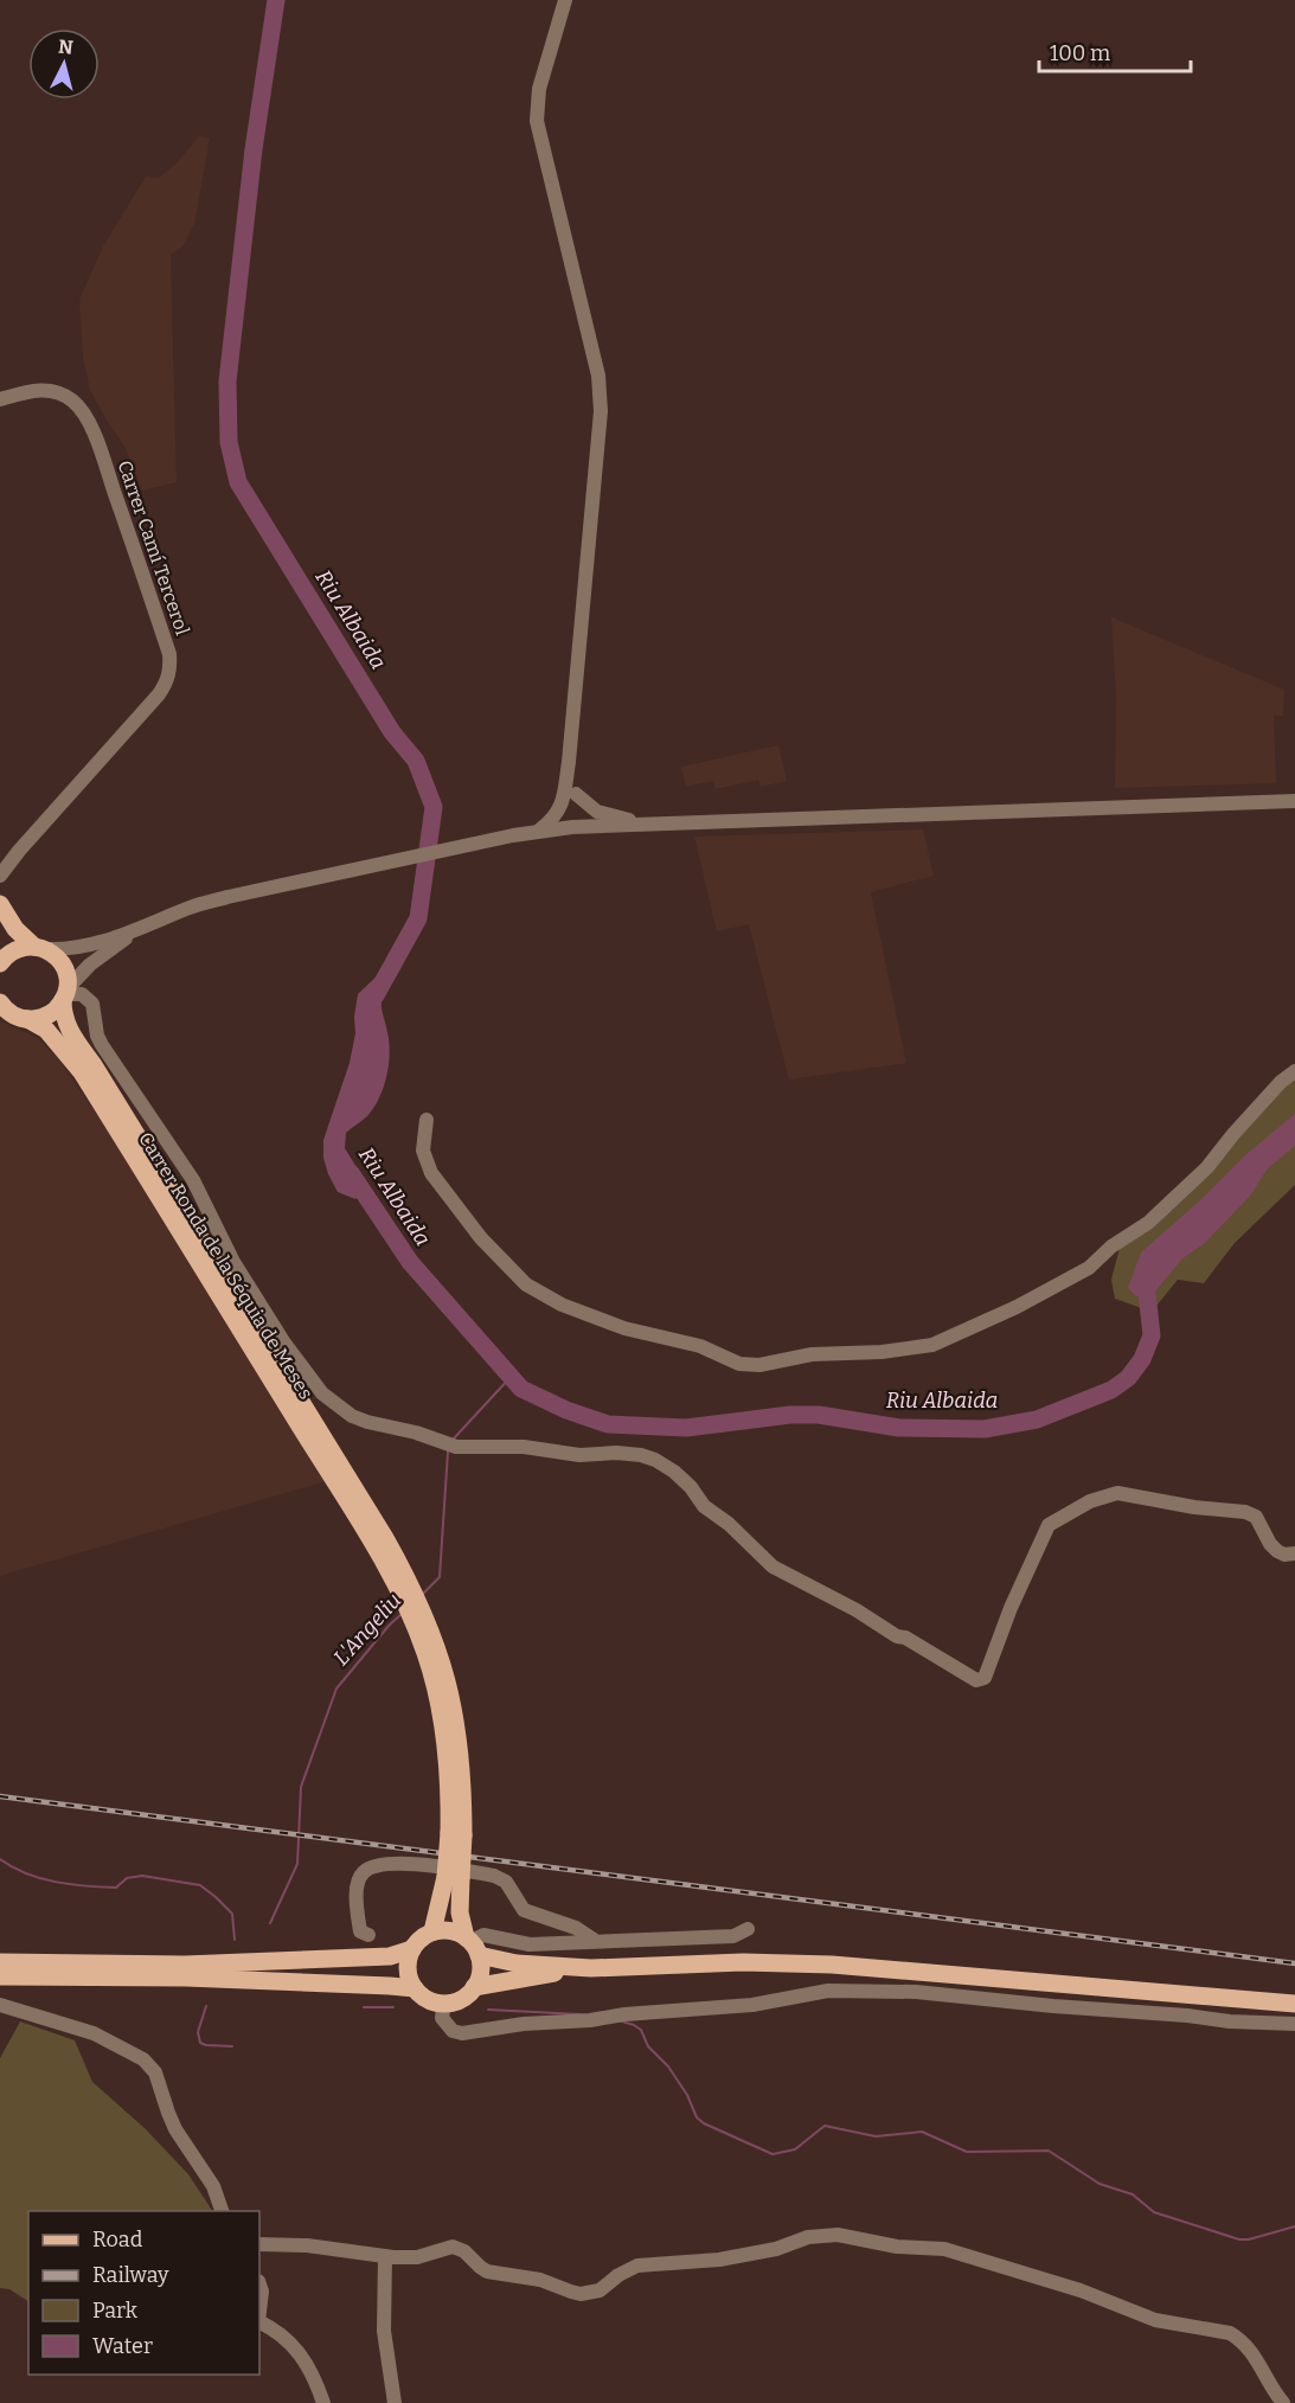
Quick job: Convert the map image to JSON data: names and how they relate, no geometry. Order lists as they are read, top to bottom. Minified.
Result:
{"streets":{"main road":["Carrer Ronda de la Séquia de Meses"],"street":["Carrer Camí Tercerol"]},"water":["Riu Albaida","L'Angeliu"],"legend":["Road","Railway","Park","Water"],"scale_bar":"100 m","north":"top"}
